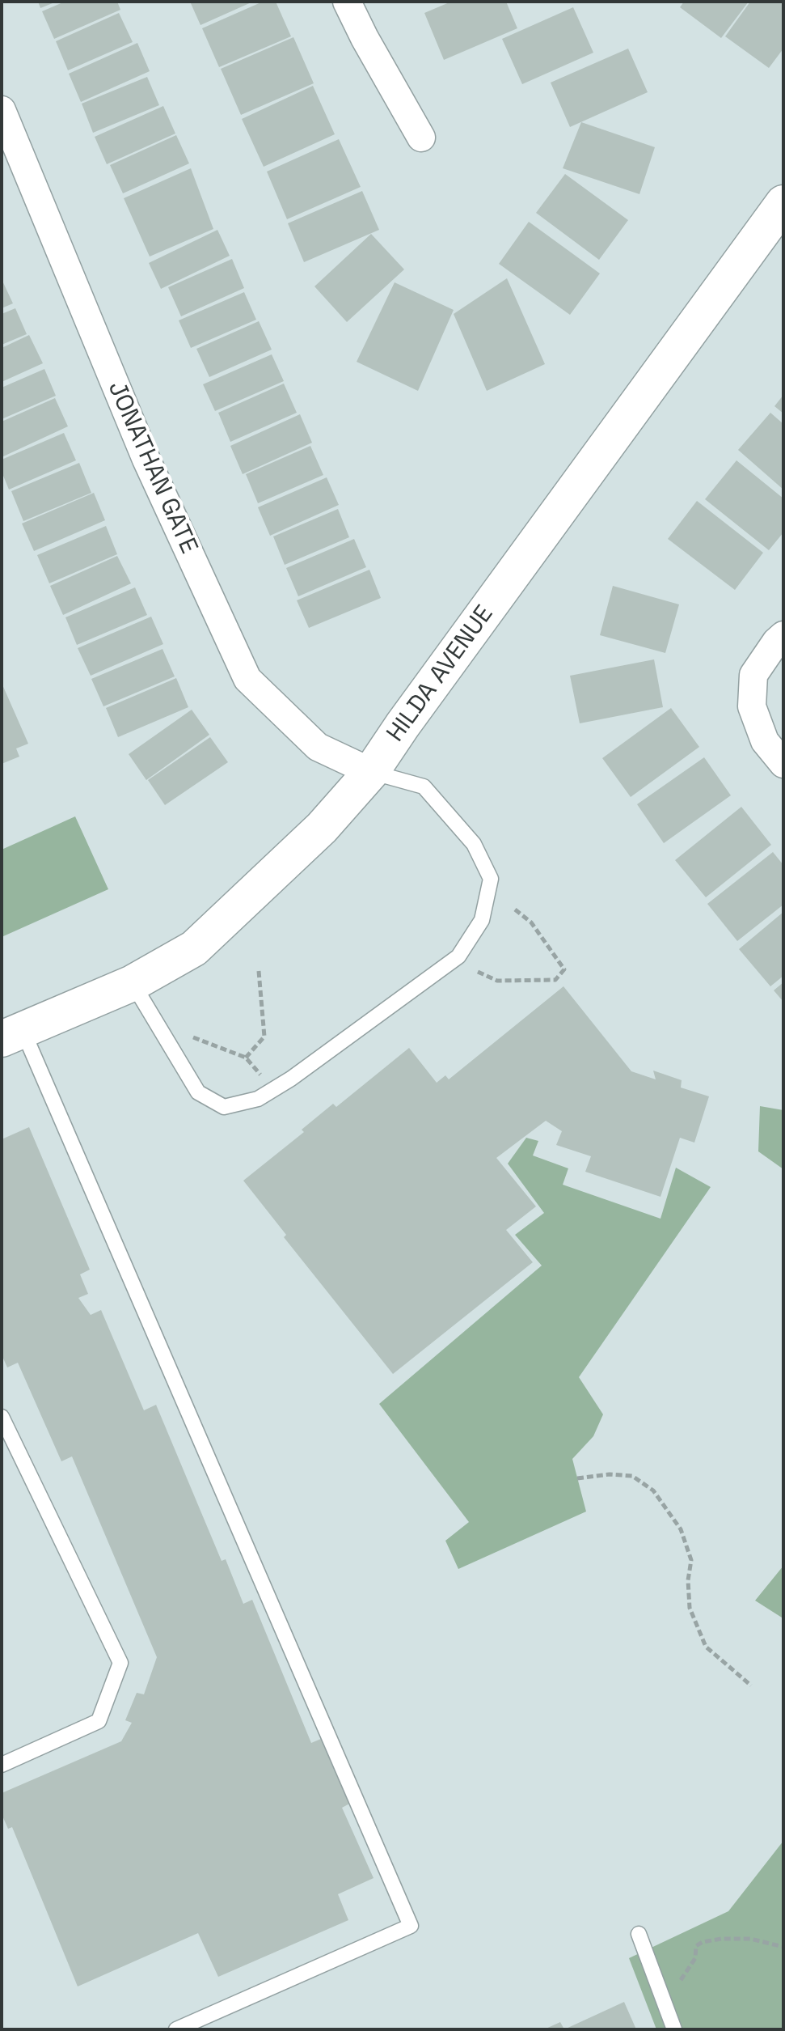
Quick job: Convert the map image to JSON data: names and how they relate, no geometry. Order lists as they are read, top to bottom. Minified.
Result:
{"streets":{"street":["JONATHAN GATE","HILDA AVENUE"]},"crossings":[["JONATHAN GATE","HILDA AVENUE"]]}
